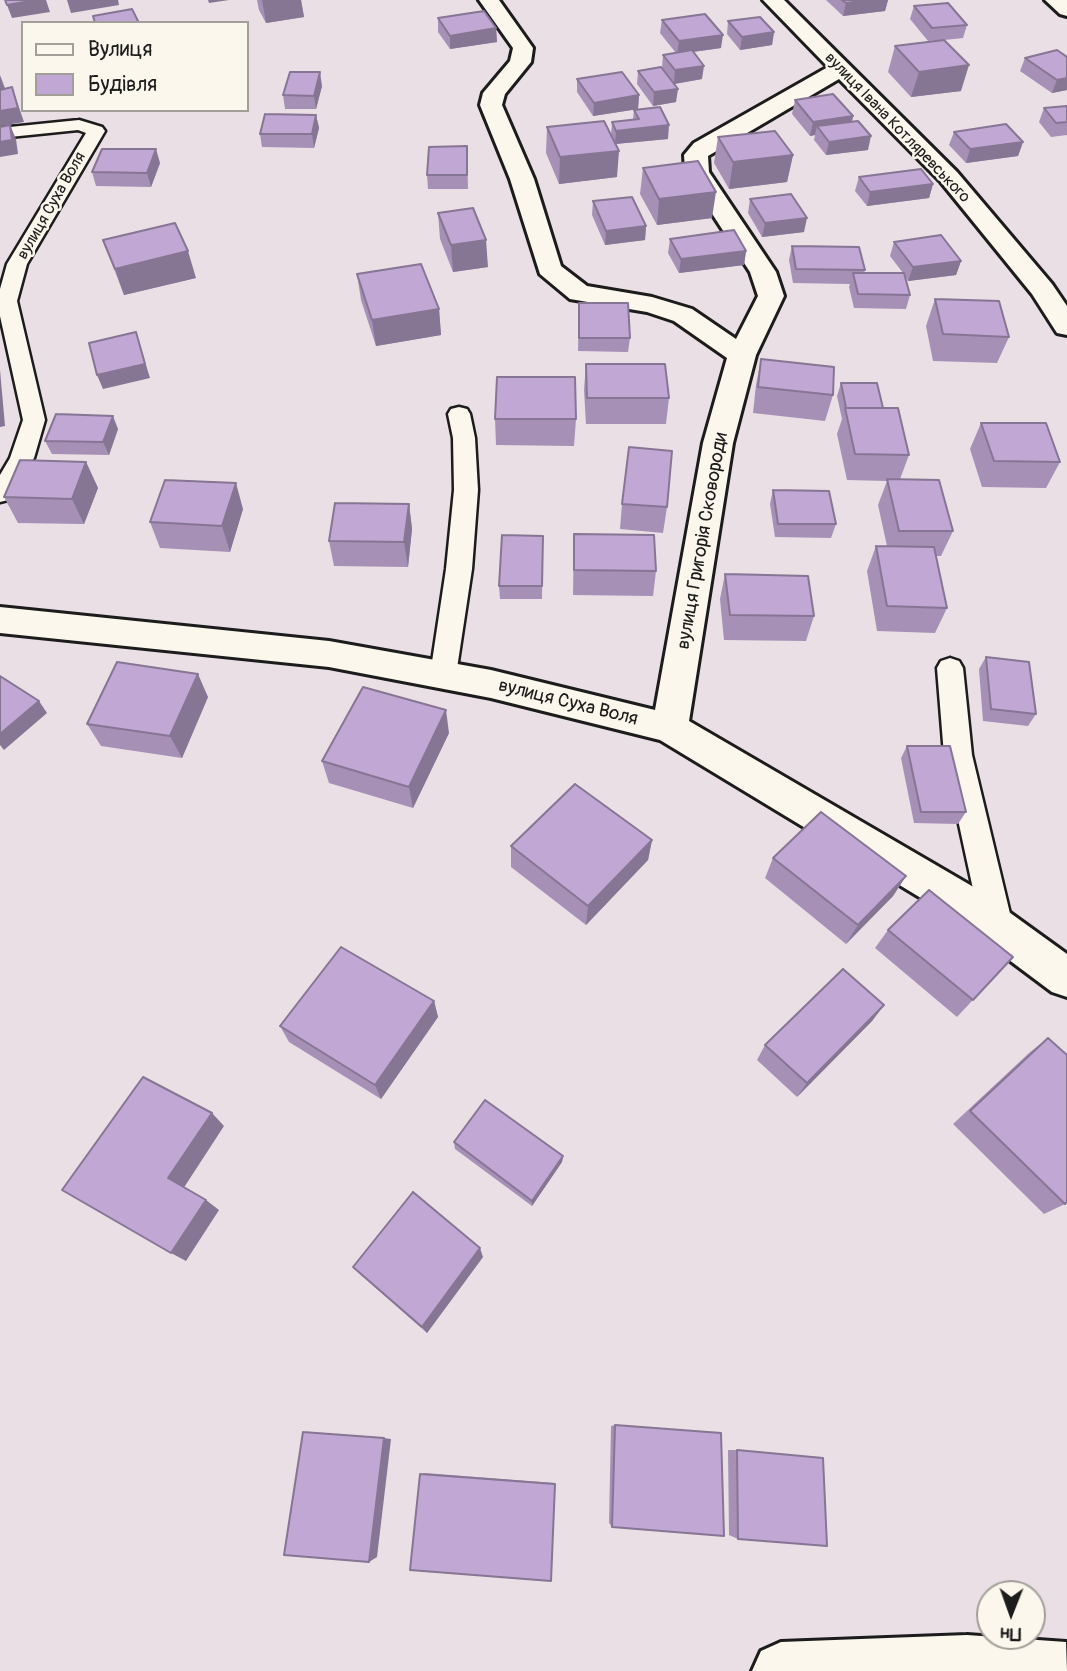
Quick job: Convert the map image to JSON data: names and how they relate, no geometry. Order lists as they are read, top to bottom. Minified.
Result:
{"streets":{"street":["вулиця Івана Котляревського","вулиця Суха Воля","вулиця Григорія Сковороди"]},"crossings":[["вулиця Івана Котляревського","вулиця Григорія Сковороди"],["вулиця Суха Воля","вулиця Григорія Сковороди"]],"legend":["Вулиця","Будівля"],"north":"bottom"}
